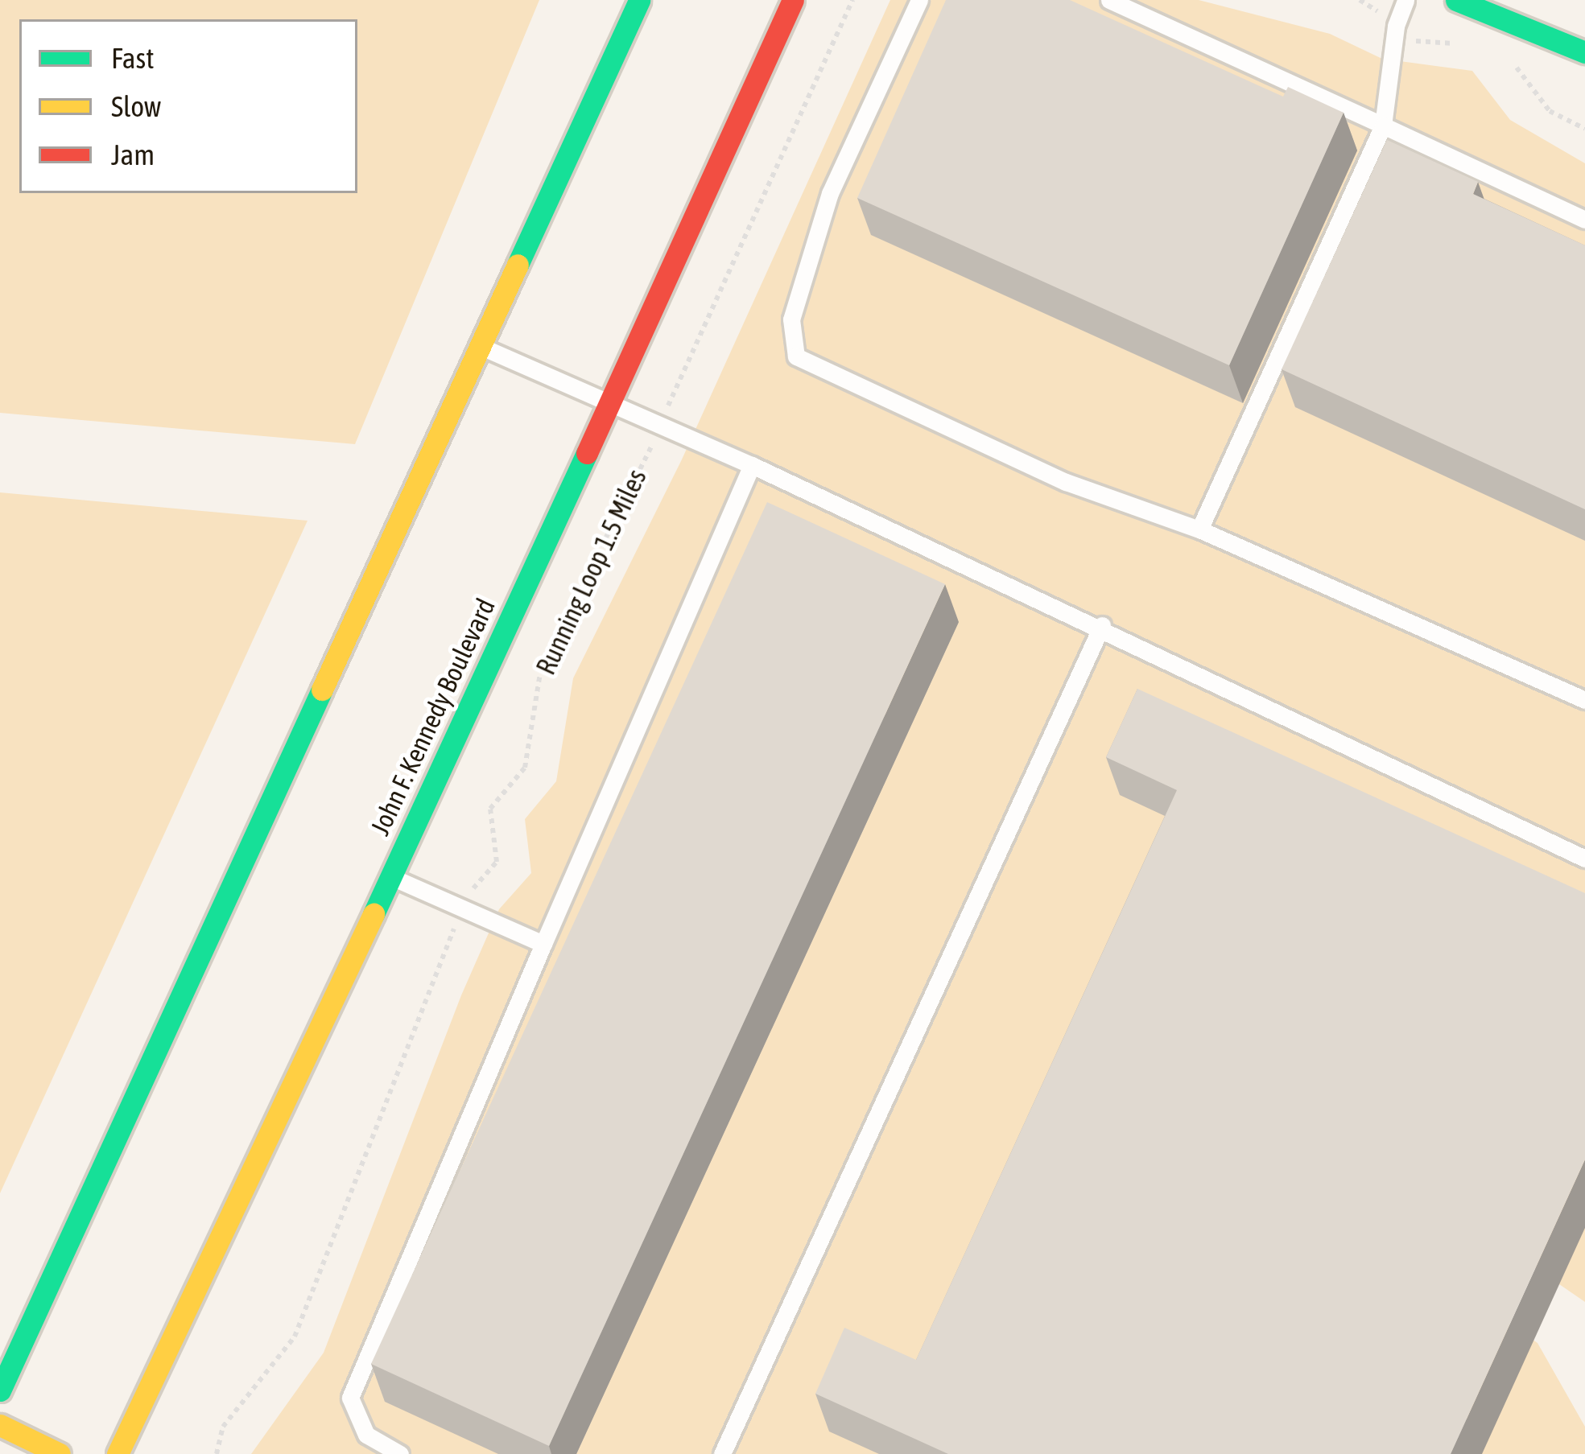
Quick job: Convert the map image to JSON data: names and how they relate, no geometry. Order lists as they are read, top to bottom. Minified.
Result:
{"streets":{"main road":["John F. Kennedy Boulevard"],"path":["Running Loop 1.5 Miles"]},"legend":["Fast","Slow","Jam"]}
